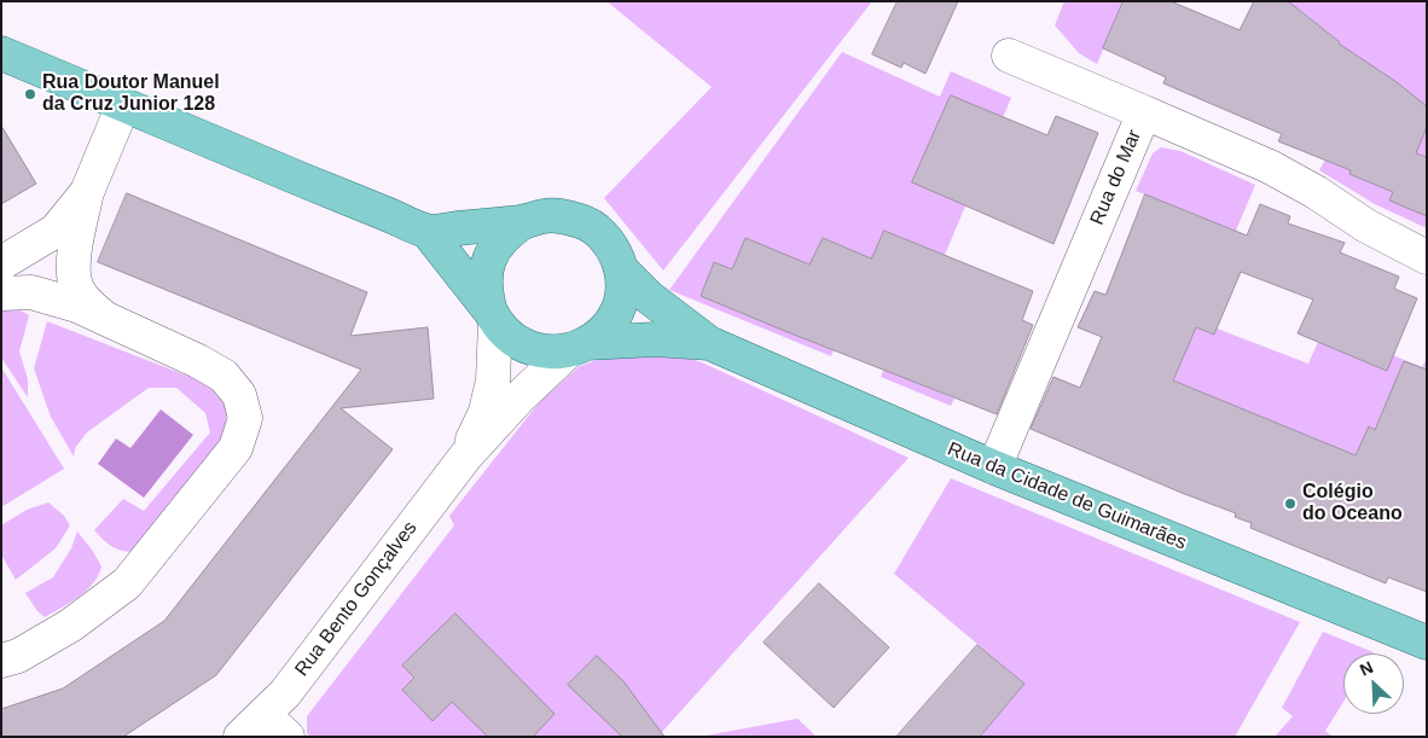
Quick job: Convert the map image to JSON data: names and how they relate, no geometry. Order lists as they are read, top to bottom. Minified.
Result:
{"streets":{"main road":["Rua da Cidade de Guimarães"],"street":["Rua do Mar","Rua Bento Gonçalves"]},"crossings":[["Rua do Mar","Rua da Cidade de Guimarães"]],"places":["Rua Doutor Manuel da Cruz Junior 128","Colégio do Oceano"],"north":"top left"}
